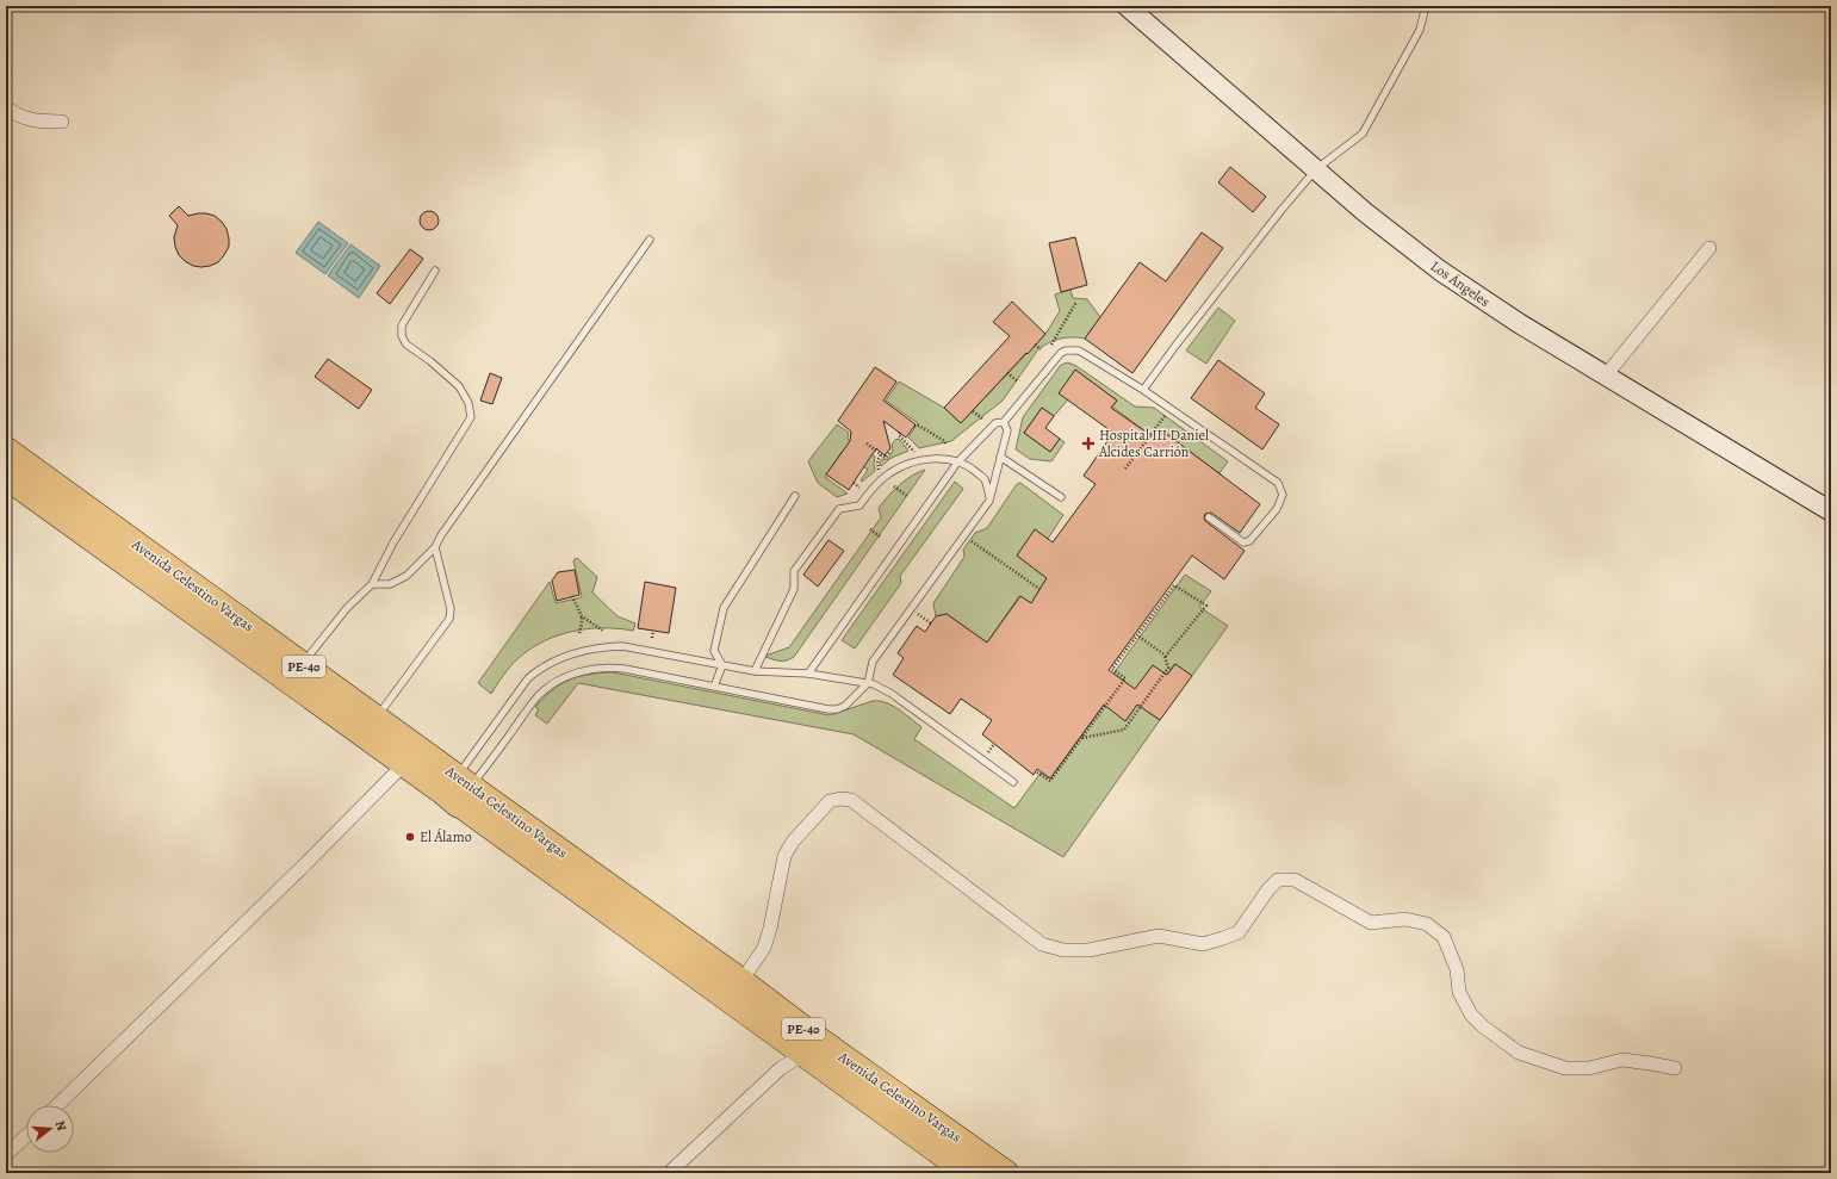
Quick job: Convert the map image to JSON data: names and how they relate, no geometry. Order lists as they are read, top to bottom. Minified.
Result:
{"streets":{"highway":["Avenida Celestino Vargas","PE-40"],"main road":["Los Ángeles"]},"places":{"health":["Hospital III Daniel Alcides Carrión"],"other":["El Álamo"]},"north":"right"}
